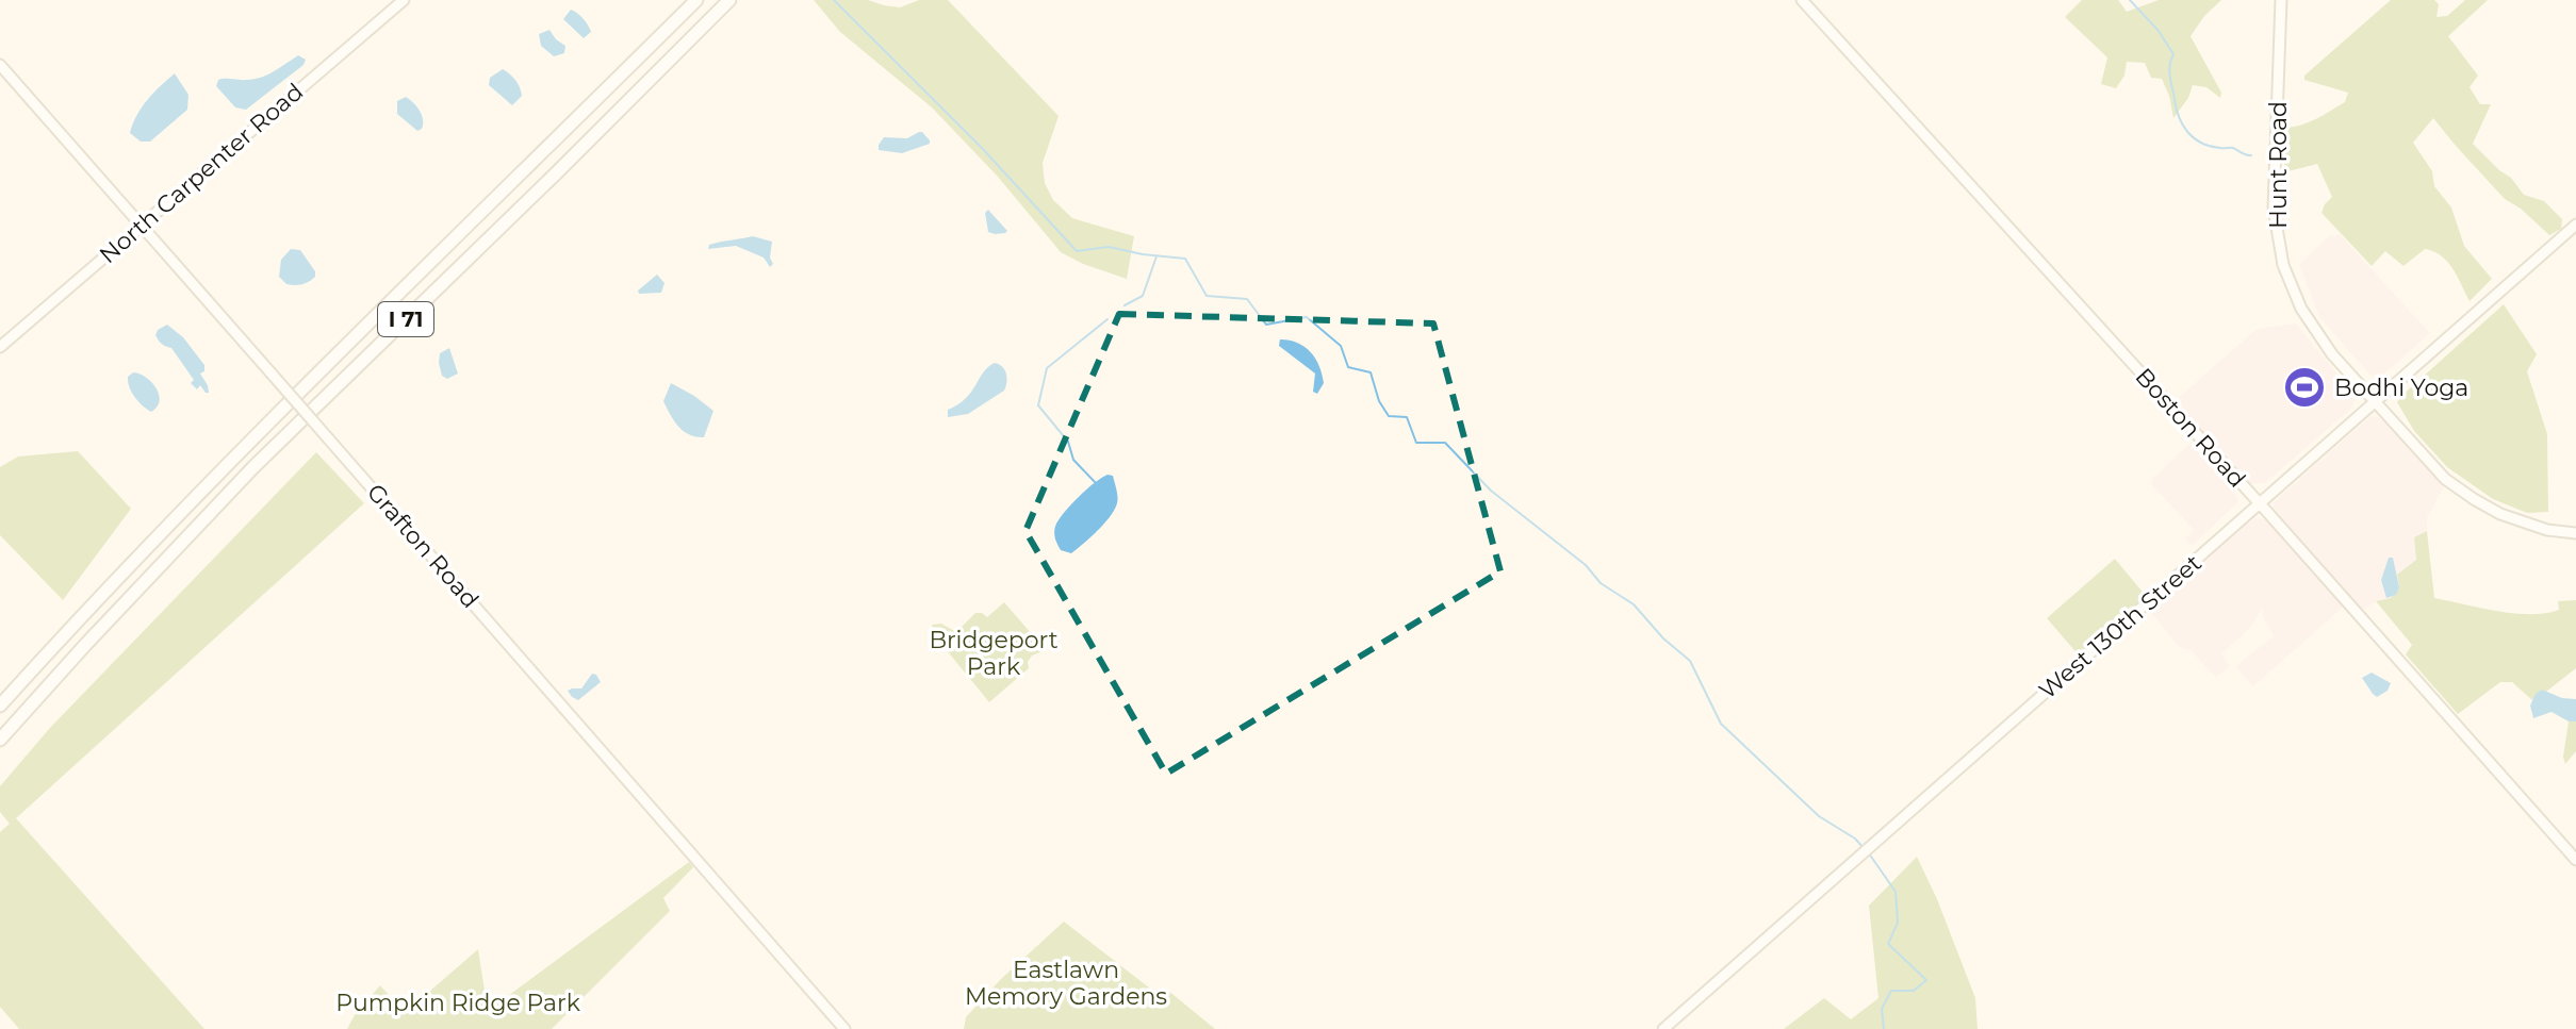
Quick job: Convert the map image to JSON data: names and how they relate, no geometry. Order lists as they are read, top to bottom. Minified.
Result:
{"streets":{"highway":["I 71"],"street":["Hunt Road","North Carpenter Road","Boston Road","Grafton Road","West 130th Street"]},"crossings":[["Hunt Road","West 130th Street"],["North Carpenter Road","Grafton Road"],["Boston Road","West 130th Street"]],"parks":["Bridgeport Park","Eastlawn Memory Gardens","Pumpkin Ridge Park"],"places":{"sports":["Bodhi Yoga"]}}
